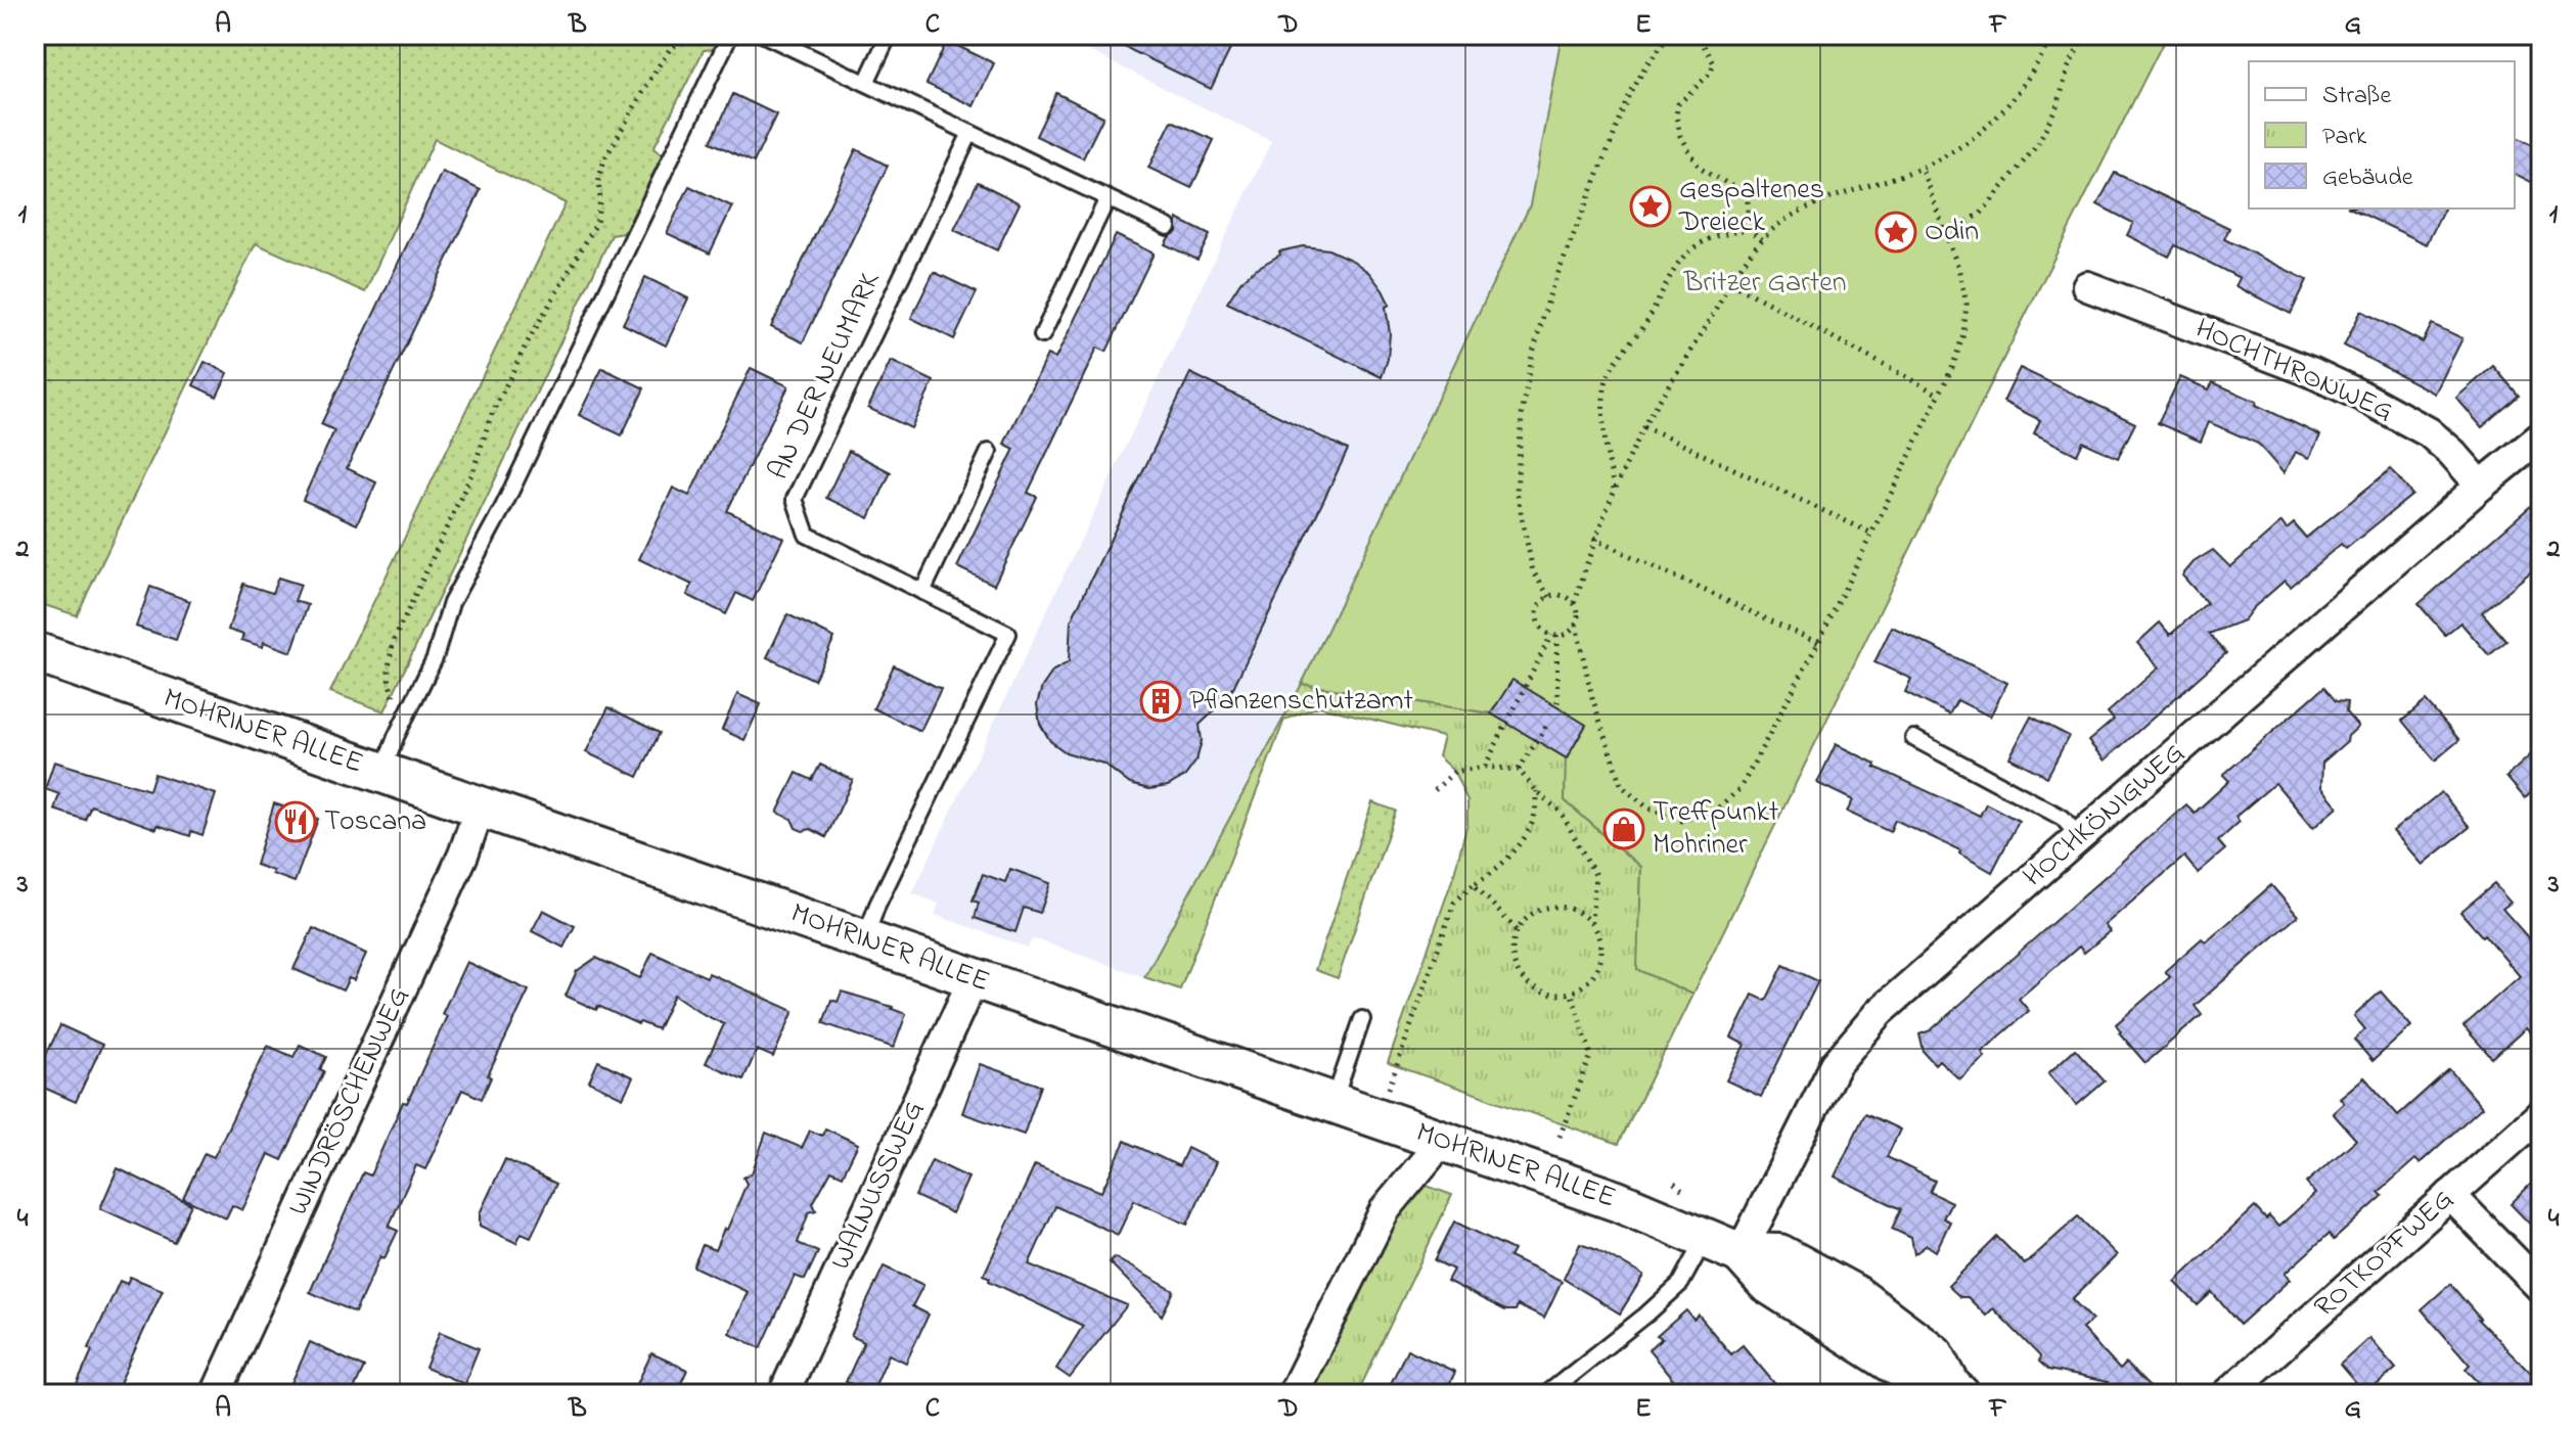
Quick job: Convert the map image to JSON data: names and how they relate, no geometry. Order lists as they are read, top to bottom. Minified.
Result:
{"streets":{"main road":["MOHRINER ALLEE"],"street":["HOCHTHRONWEG","HOCHKÖNIGWEG","WINDRÖSCHENWEG","WALNUSSWEG","ROTKOPFWEG"],"lane":["AN DER NEUMARK"]},"crossings":[["HOCHTHRONWEG","HOCHKÖNIGWEG"],["AN DER NEUMARK","MOHRINER ALLEE"],["MOHRINER ALLEE","HOCHKÖNIGWEG"],["MOHRINER ALLEE","WINDRÖSCHENWEG"],["MOHRINER ALLEE","WALNUSSWEG"]],"parks":["Britzer Garten"],"places":{"place":["Gespaltenes Dreieck","Odin"],"building":["Pflanzenschutzamt"],"restaurant":["Toscana"],"shop":["Treffpunkt Mohriner"]},"legend":["Straße","Park","Gebäude"],"grid":{"columns":["A","B","C","D","E","F","G"],"rows":["1","2","3","4"]}}
